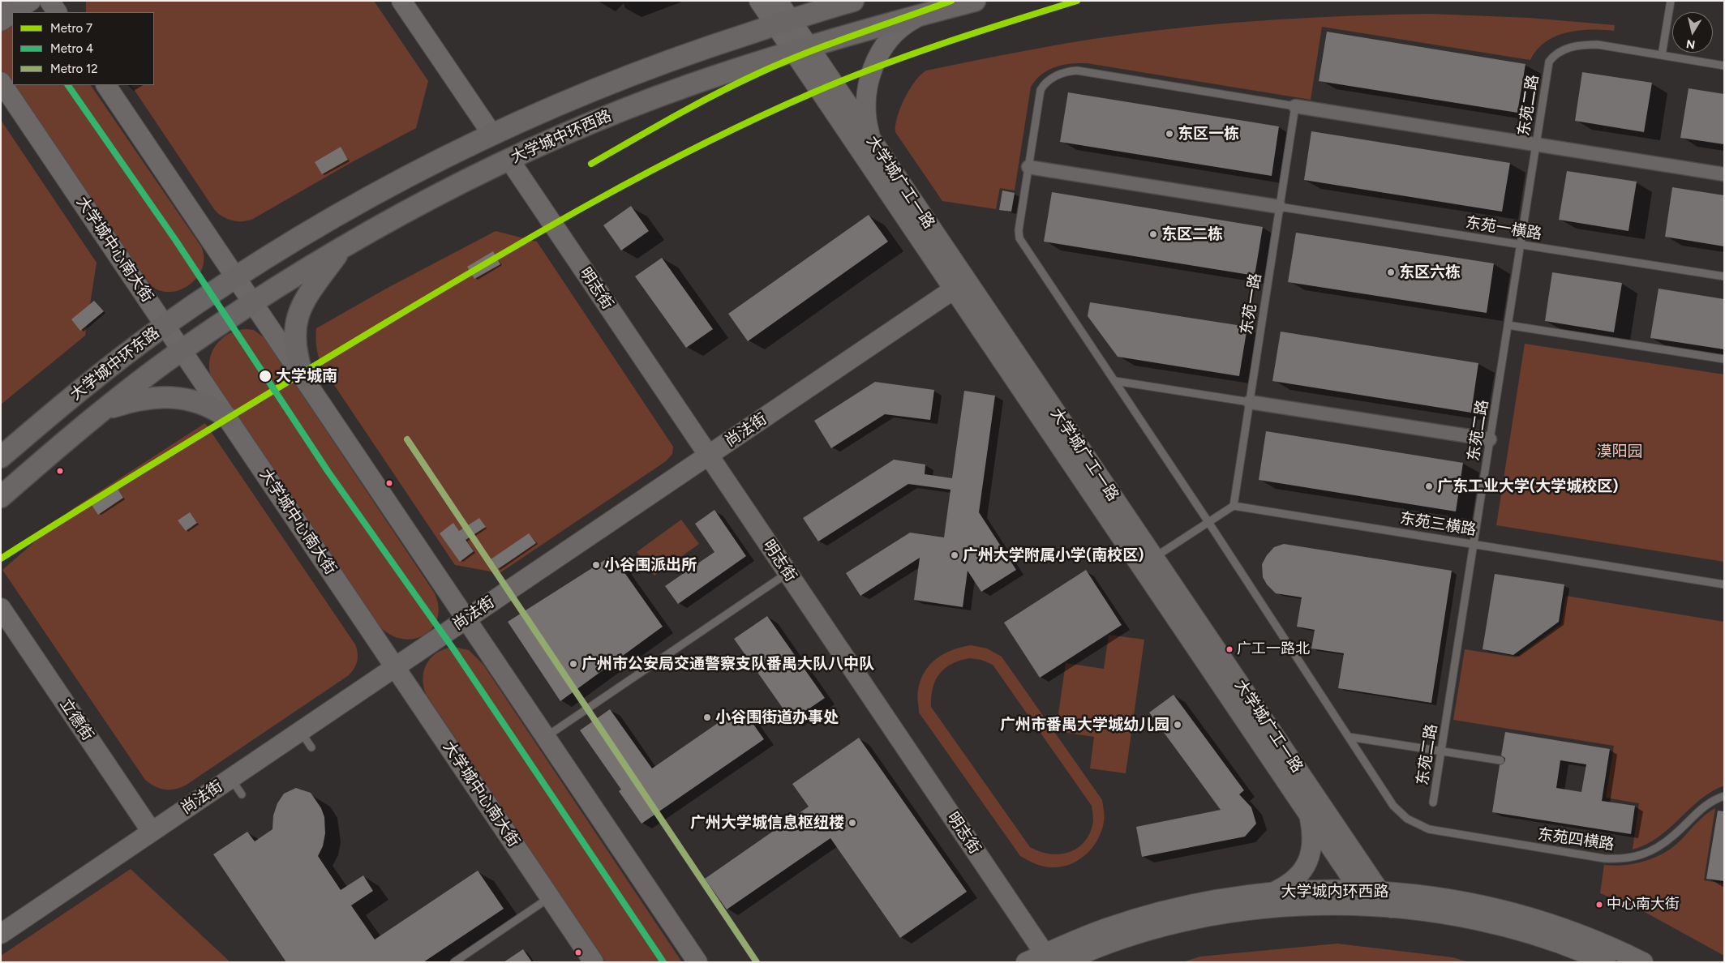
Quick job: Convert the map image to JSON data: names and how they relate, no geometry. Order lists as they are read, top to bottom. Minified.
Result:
{"streets":{"main road":["大学城中环西路","大学城广工一路","大学城中心南大街","明志街","大学城中环东路","尚法街","立德街","大学城内环西路"],"lane":["东苑二路","东苑一横路","东苑一路","东苑三横路","东苑四横路"]},"crossings":[["东苑二路","东苑一横路"],["东苑二路","东苑三横路"],["大学城中环西路","大学城广工一路"],["大学城中环西路","大学城中心南大街"],["大学城中环西路","明志街"],["大学城中环西路","大学城中环东路"],["大学城广工一路","尚法街"],["大学城广工一路","大学城内环西路"],["东苑一横路","东苑一路"],["大学城中心南大街","大学城中环东路"],["大学城中心南大街","尚法街"],["明志街","尚法街"],["明志街","大学城内环西路"],["东苑一路","东苑三横路"],["东苑一路","东苑四横路"],["尚法街","立德街"]],"parks":["漠阳园"],"places":["东区一栋","东区二栋","东区六栋","大学城南","广东工业大学(大学城校区)","广州大学附属小学(南校区)","小谷围派出所","广工一路北","广州市公安局交通警察支队番禺大队八中队","小谷围街道办事处","广州市番禺大学城幼儿园","广州大学城信息枢纽楼","中心南大街"],"lines":["metro line 7","metro line 4","metro line 12"],"legend":["Metro 7","Metro 4","Metro 12"],"north":"bottom"}
